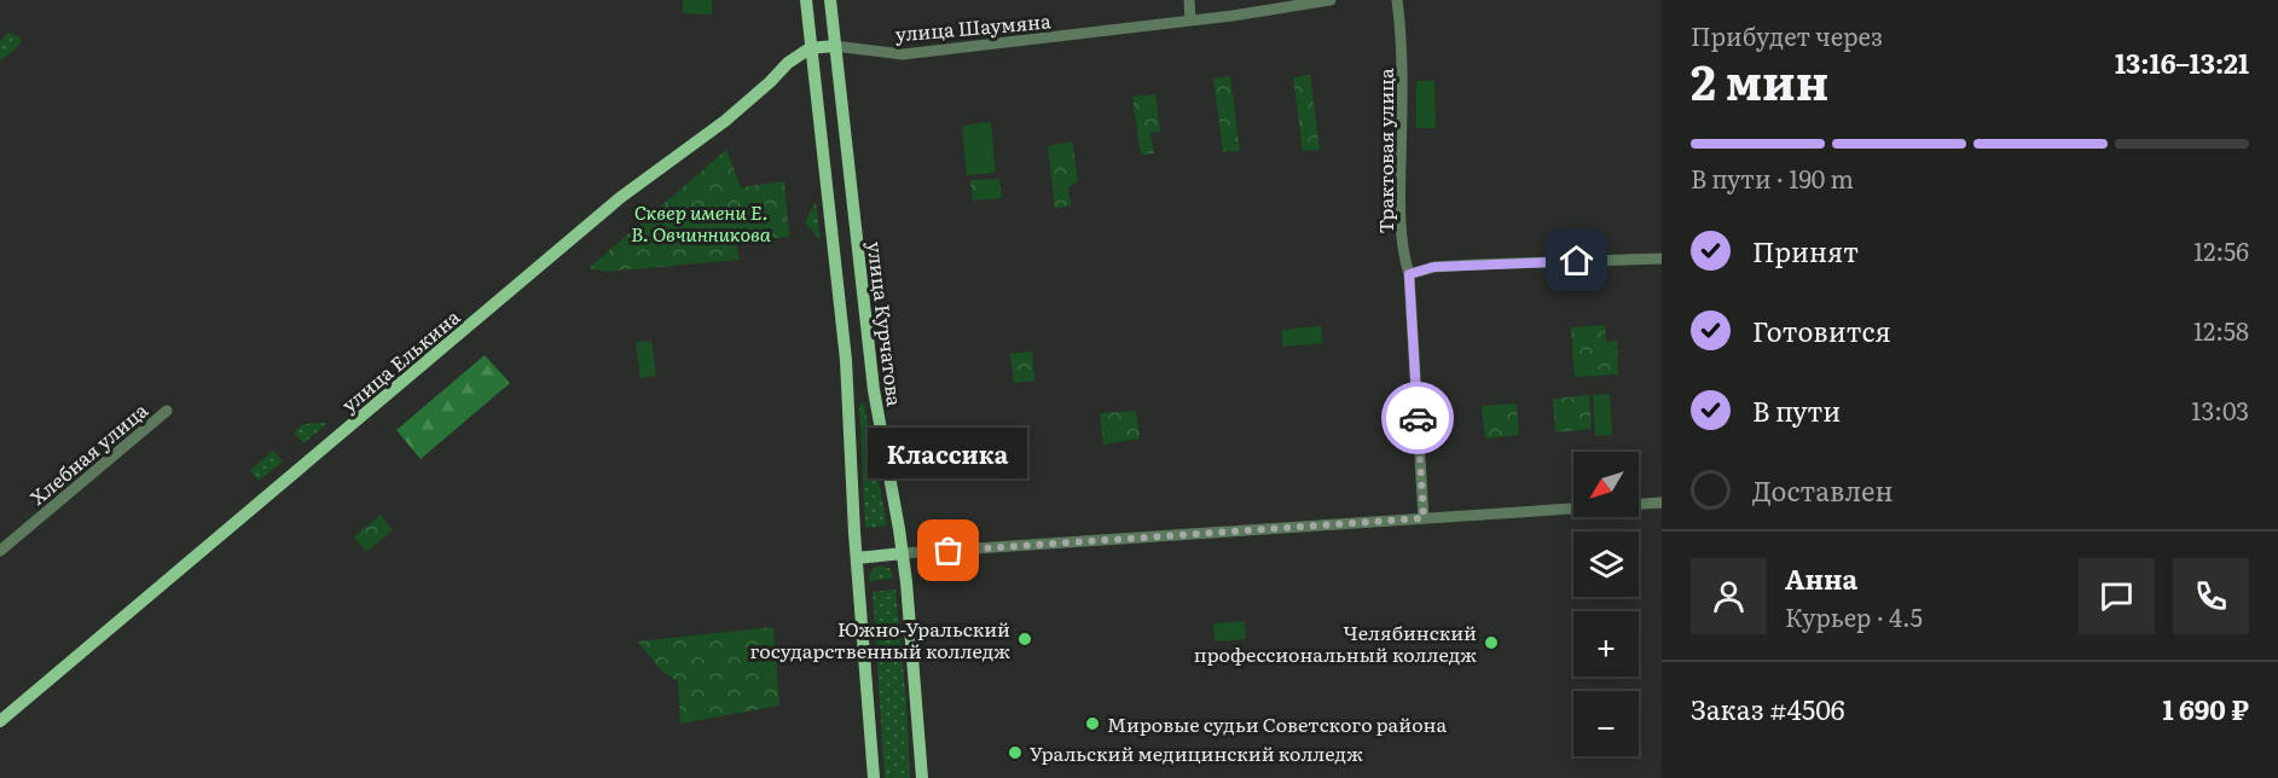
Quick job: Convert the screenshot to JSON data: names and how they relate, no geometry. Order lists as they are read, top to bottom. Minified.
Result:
{"streets":{"main road":["улица Курчатова","улица Елькина"],"street":["улица Шаумяна","Трактовая улица","Хлебная улица"]},"crossings":[["улица Шаумяна","улица Курчатова"]],"parks":["Сквер имени Е. В. Овчинникова"],"places":["Классика","Южно-Уральский государственный колледж","Челябинский профессиональный колледж","Мировые судьи Советского района","Уральский медицинский колледж"],"north":"bottom left","page":{"heading":["2 мин","Прибудет через","13:16–13:21"],"panel":["Анна","Курьер · 4.5","Заказ #4506","1 690 ₽"],"bar":"В пути · 190 m","list":[["Принят","12:56"],["Готовится","12:58"],["В пути","13:03"],"Доставлен"],"bubble":"Классика","map_buttons":["+","−"]}}
